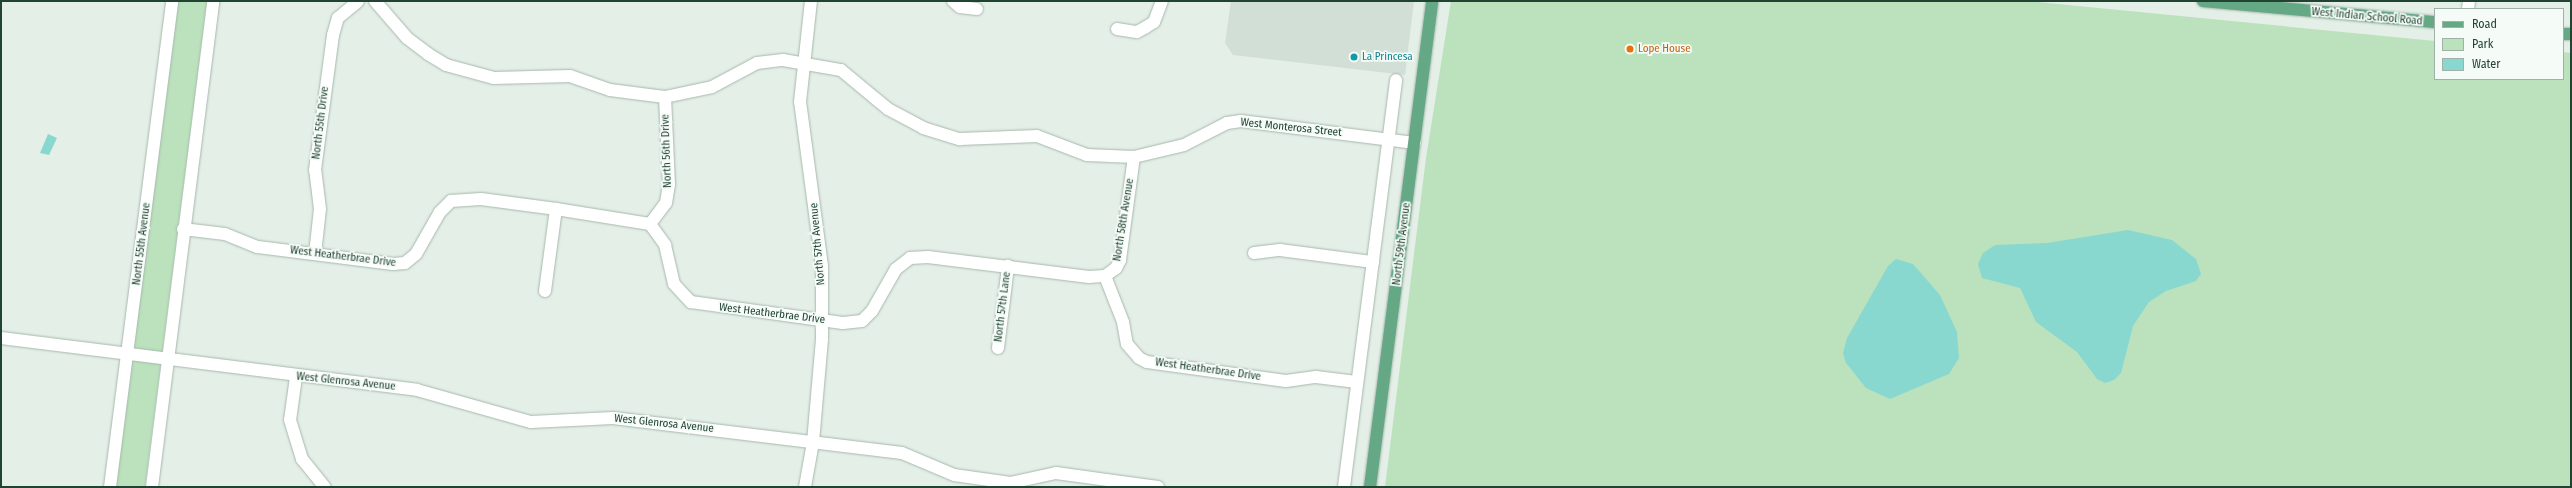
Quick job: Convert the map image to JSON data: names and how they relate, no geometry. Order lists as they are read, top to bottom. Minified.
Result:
{"streets":{"main road":["West Indian School Road","North 59th Avenue"],"street":["North 55th Drive","West Monterosa Street","North 56th Drive","North 58th Avenue","North 55th Avenue","North 57th Avenue","West Heatherbrae Drive","North 57th Lane","West Glenrosa Avenue"]},"crossings":[["North 55th Drive","West Heatherbrae Drive"],["West Monterosa Street","North 56th Drive"],["West Monterosa Street","North 58th Avenue"],["West Monterosa Street","North 57th Avenue"],["West Monterosa Street","North 59th Avenue"],["North 56th Drive","West Heatherbrae Drive"],["North 58th Avenue","West Heatherbrae Drive"],["North 55th Avenue","West Glenrosa Avenue"],["North 57th Avenue","West Heatherbrae Drive"],["North 57th Avenue","West Glenrosa Avenue"],["West Heatherbrae Drive","North 57th Lane"]],"places":["Lope House","La Princesa"],"legend":["Road","Park","Water"]}
